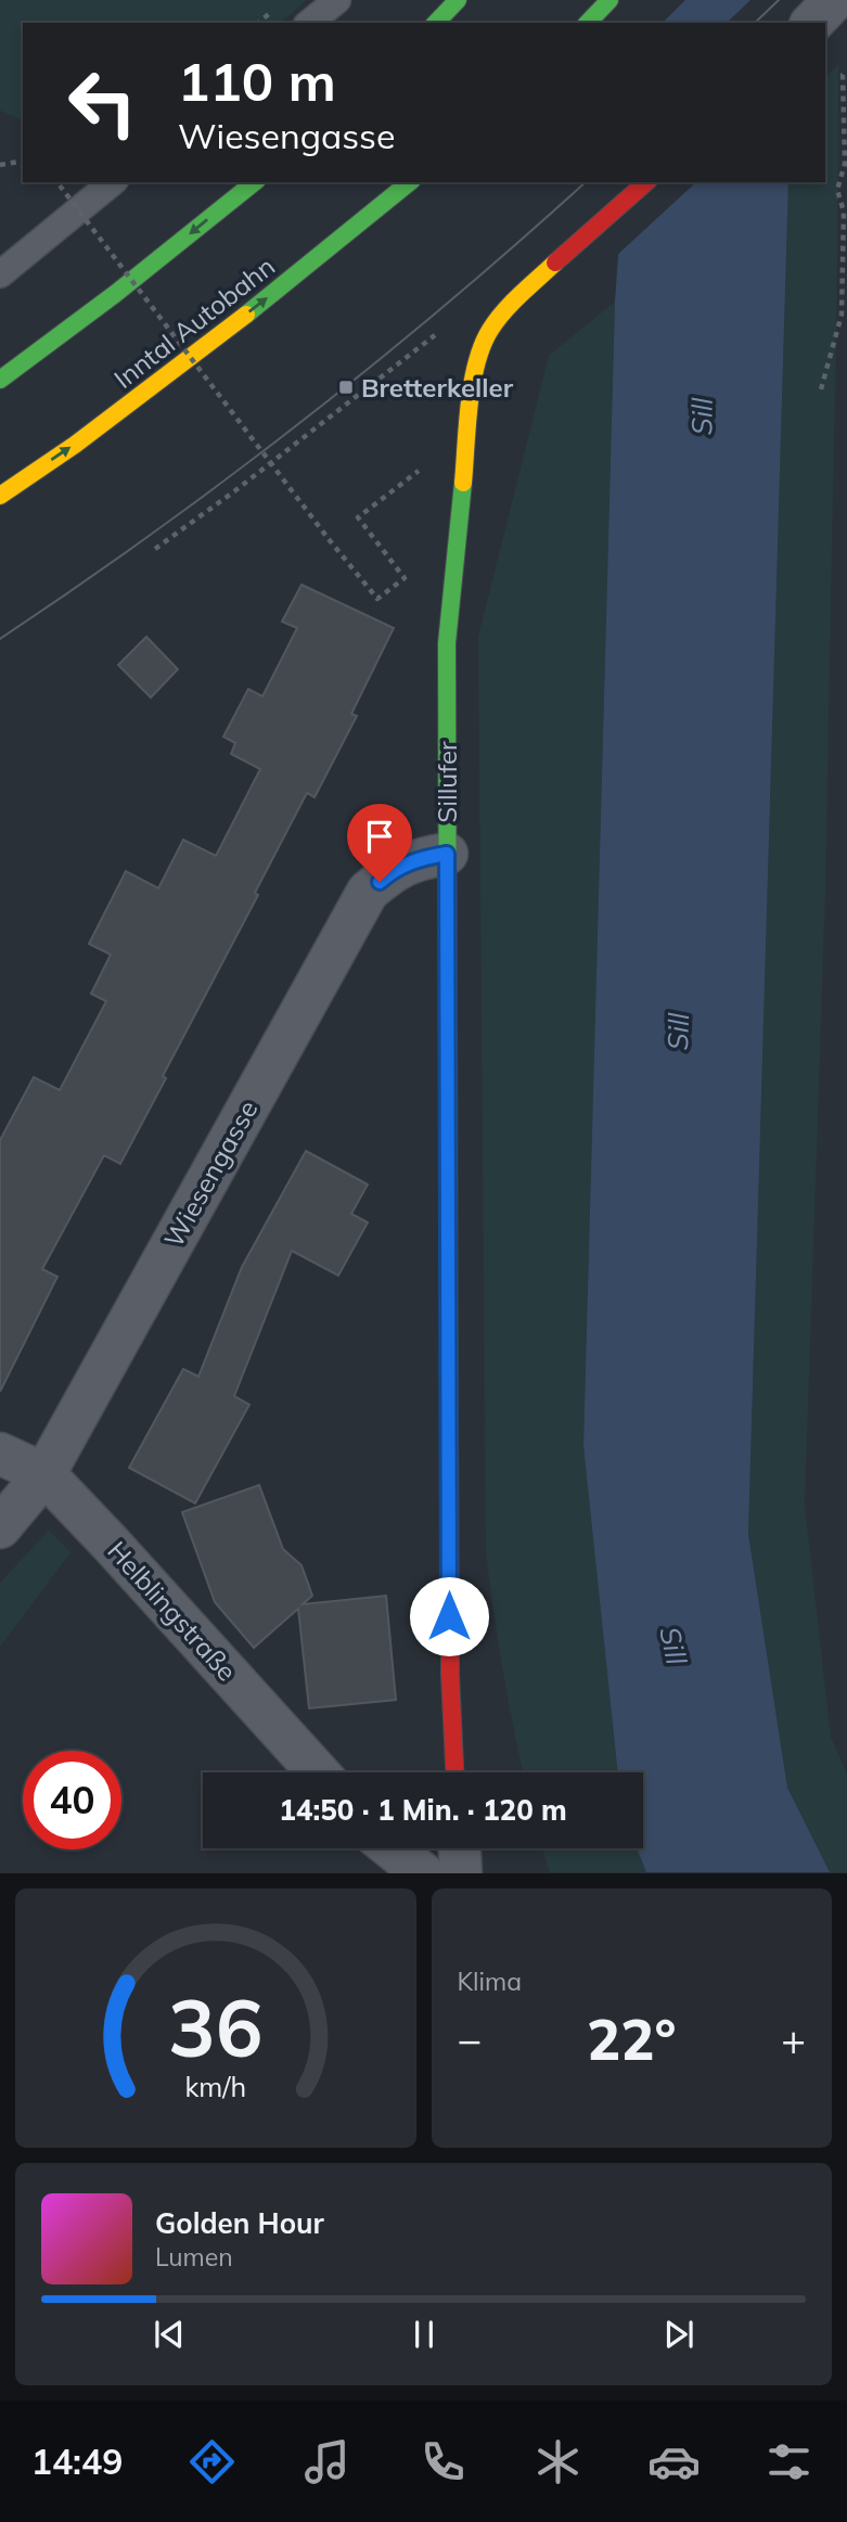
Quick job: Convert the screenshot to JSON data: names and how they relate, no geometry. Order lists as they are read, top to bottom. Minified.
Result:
{"streets":{"main road":["Inntal Autobahn","Sillufer"],"street":["Wiesengasse","Helblingstraße"]},"crossings":[["Sillufer","Wiesengasse"],["Wiesengasse","Helblingstraße"]],"water":["Sill"],"places":{"transit":["Bretterkeller"]},"page":{"turn":["110 m","Wiesengasse"],"limit":"40","trip":"14:50 · 1 Min. · 120 m","tile":"Klima","heat":["−","22°","+"],"song":["Golden Hour","Lumen"],"tabs":"14:49","gauge":["36","km/h"]}}
